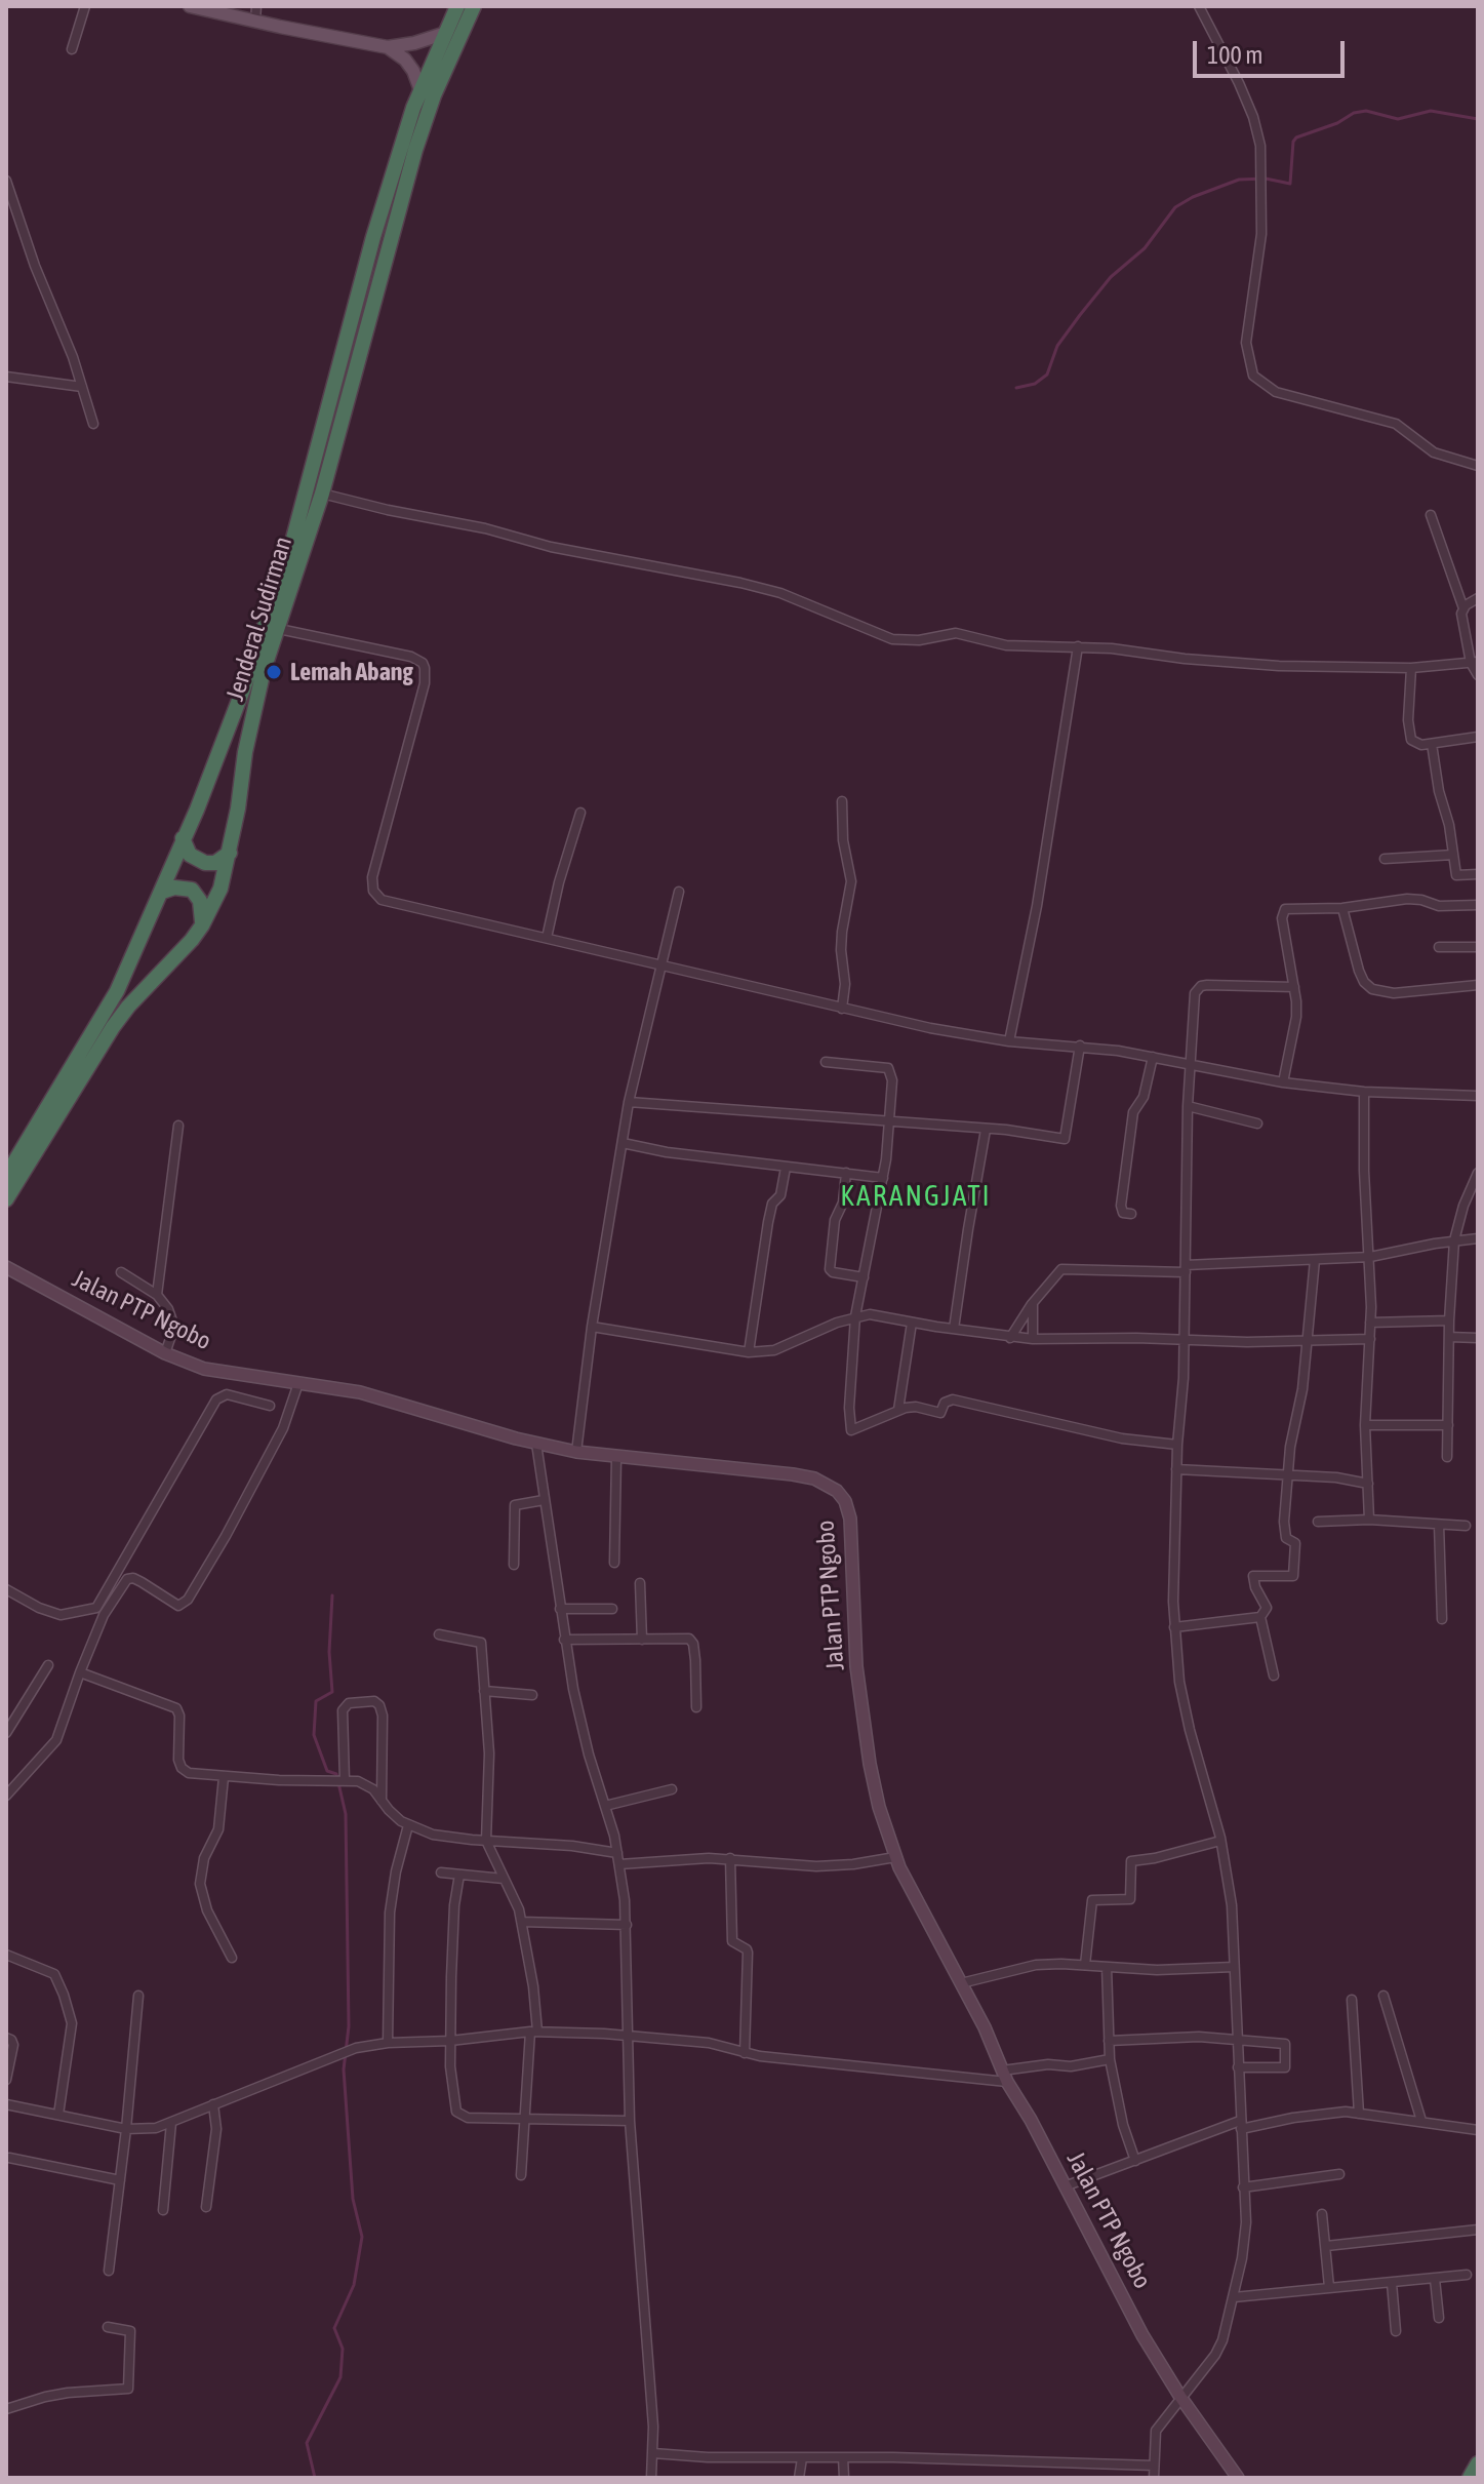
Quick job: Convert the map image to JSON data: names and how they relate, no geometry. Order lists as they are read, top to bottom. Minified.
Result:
{"streets":{"highway":["Jenderal Sudirman"],"main road":["Jalan PTP Ngobo"]},"districts":["KARANGJATI"],"places":["Lemah Abang"],"scale_bar":"100 m"}
